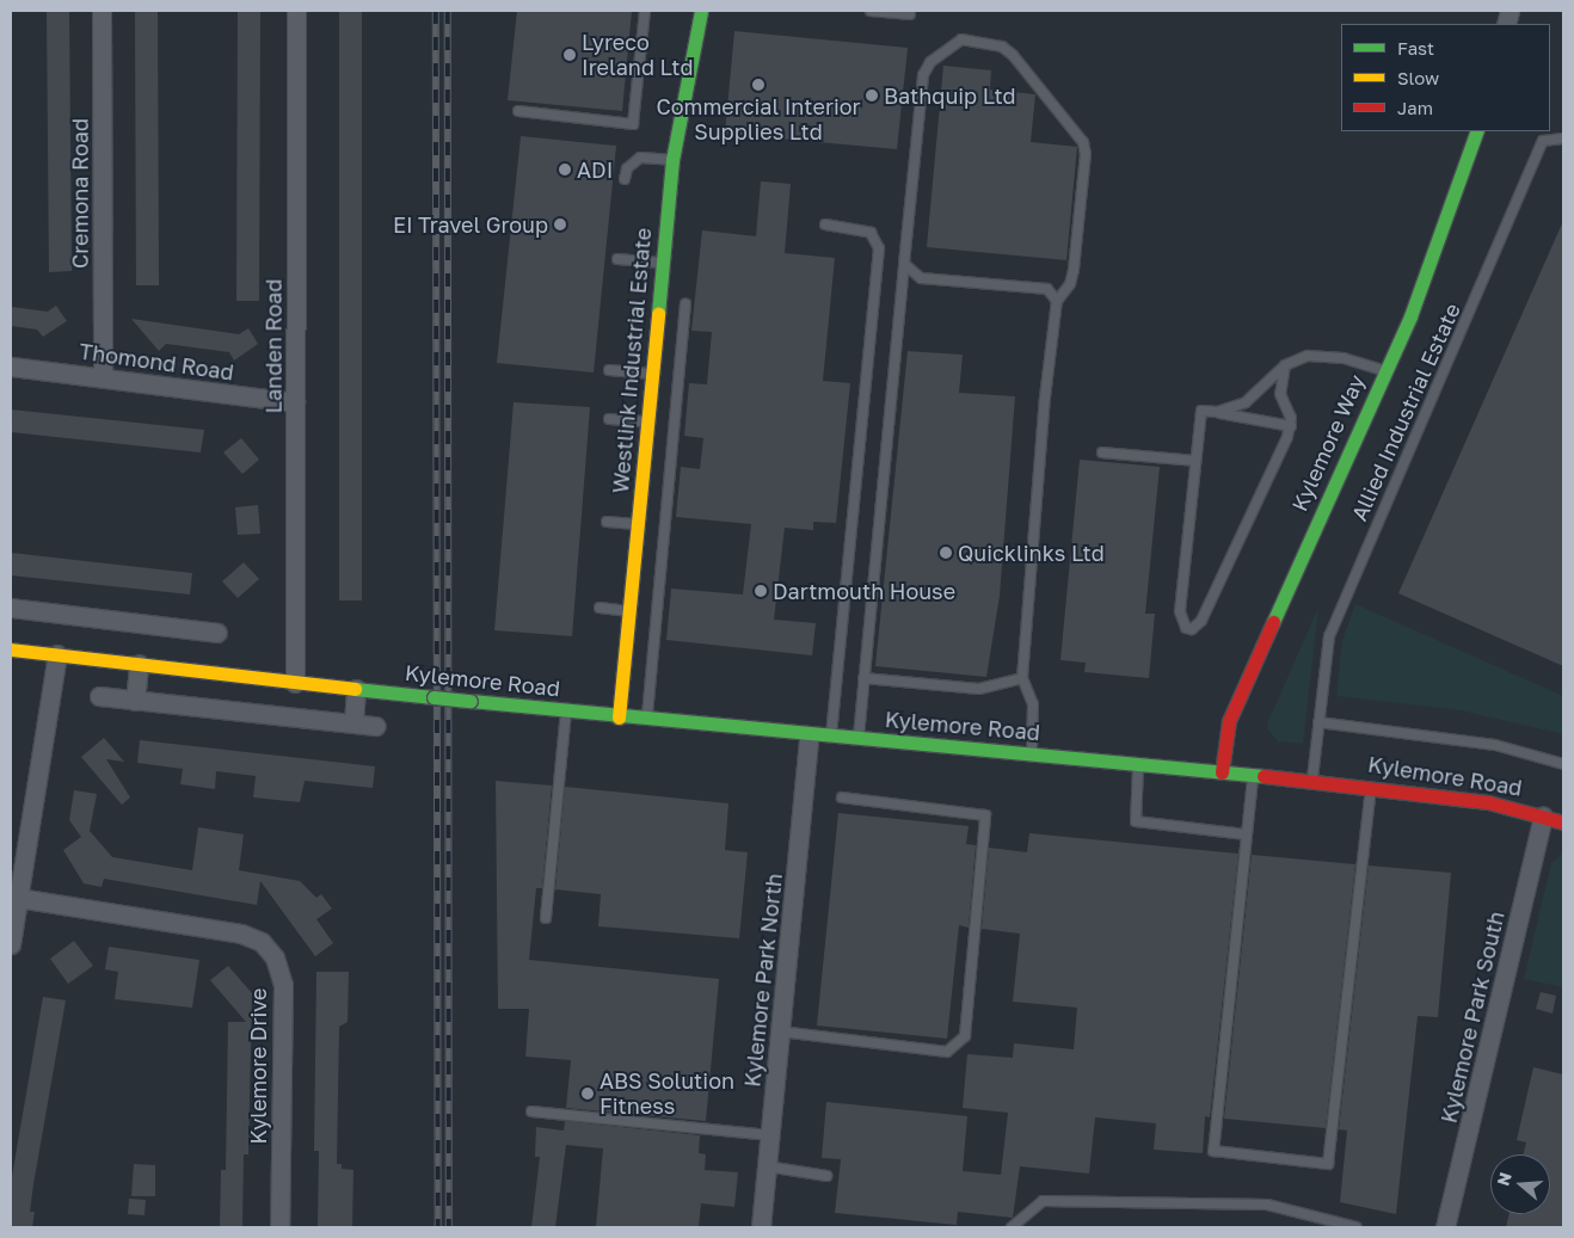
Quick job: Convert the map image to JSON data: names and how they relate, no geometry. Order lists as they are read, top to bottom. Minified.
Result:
{"streets":{"main road":["Westlink Industrial Estate","Kylemore Way","Kylemore Road"],"street":["Cremona Road","Landen Road","Thomond Road","Kylemore Park North","Kylemore Park South","Kylemore Drive"],"lane":["Allied Industrial Estate"]},"crossings":[["Cremona Road","Thomond Road"],["Landen Road","Thomond Road"],["Landen Road","Kylemore Road"],["Westlink Industrial Estate","Kylemore Road"],["Allied Industrial Estate","Kylemore Road"],["Kylemore Way","Kylemore Road"],["Kylemore Road","Kylemore Park North"],["Kylemore Road","Kylemore Park South"]],"places":["Lyreco Ireland Ltd","Commercial Interior Supplies Ltd","Bathquip Ltd","ADI","EI Travel Group","Quicklinks Ltd","Dartmouth House","ABS Solution Fitness"],"legend":["Fast","Slow","Jam"],"north":"left"}
